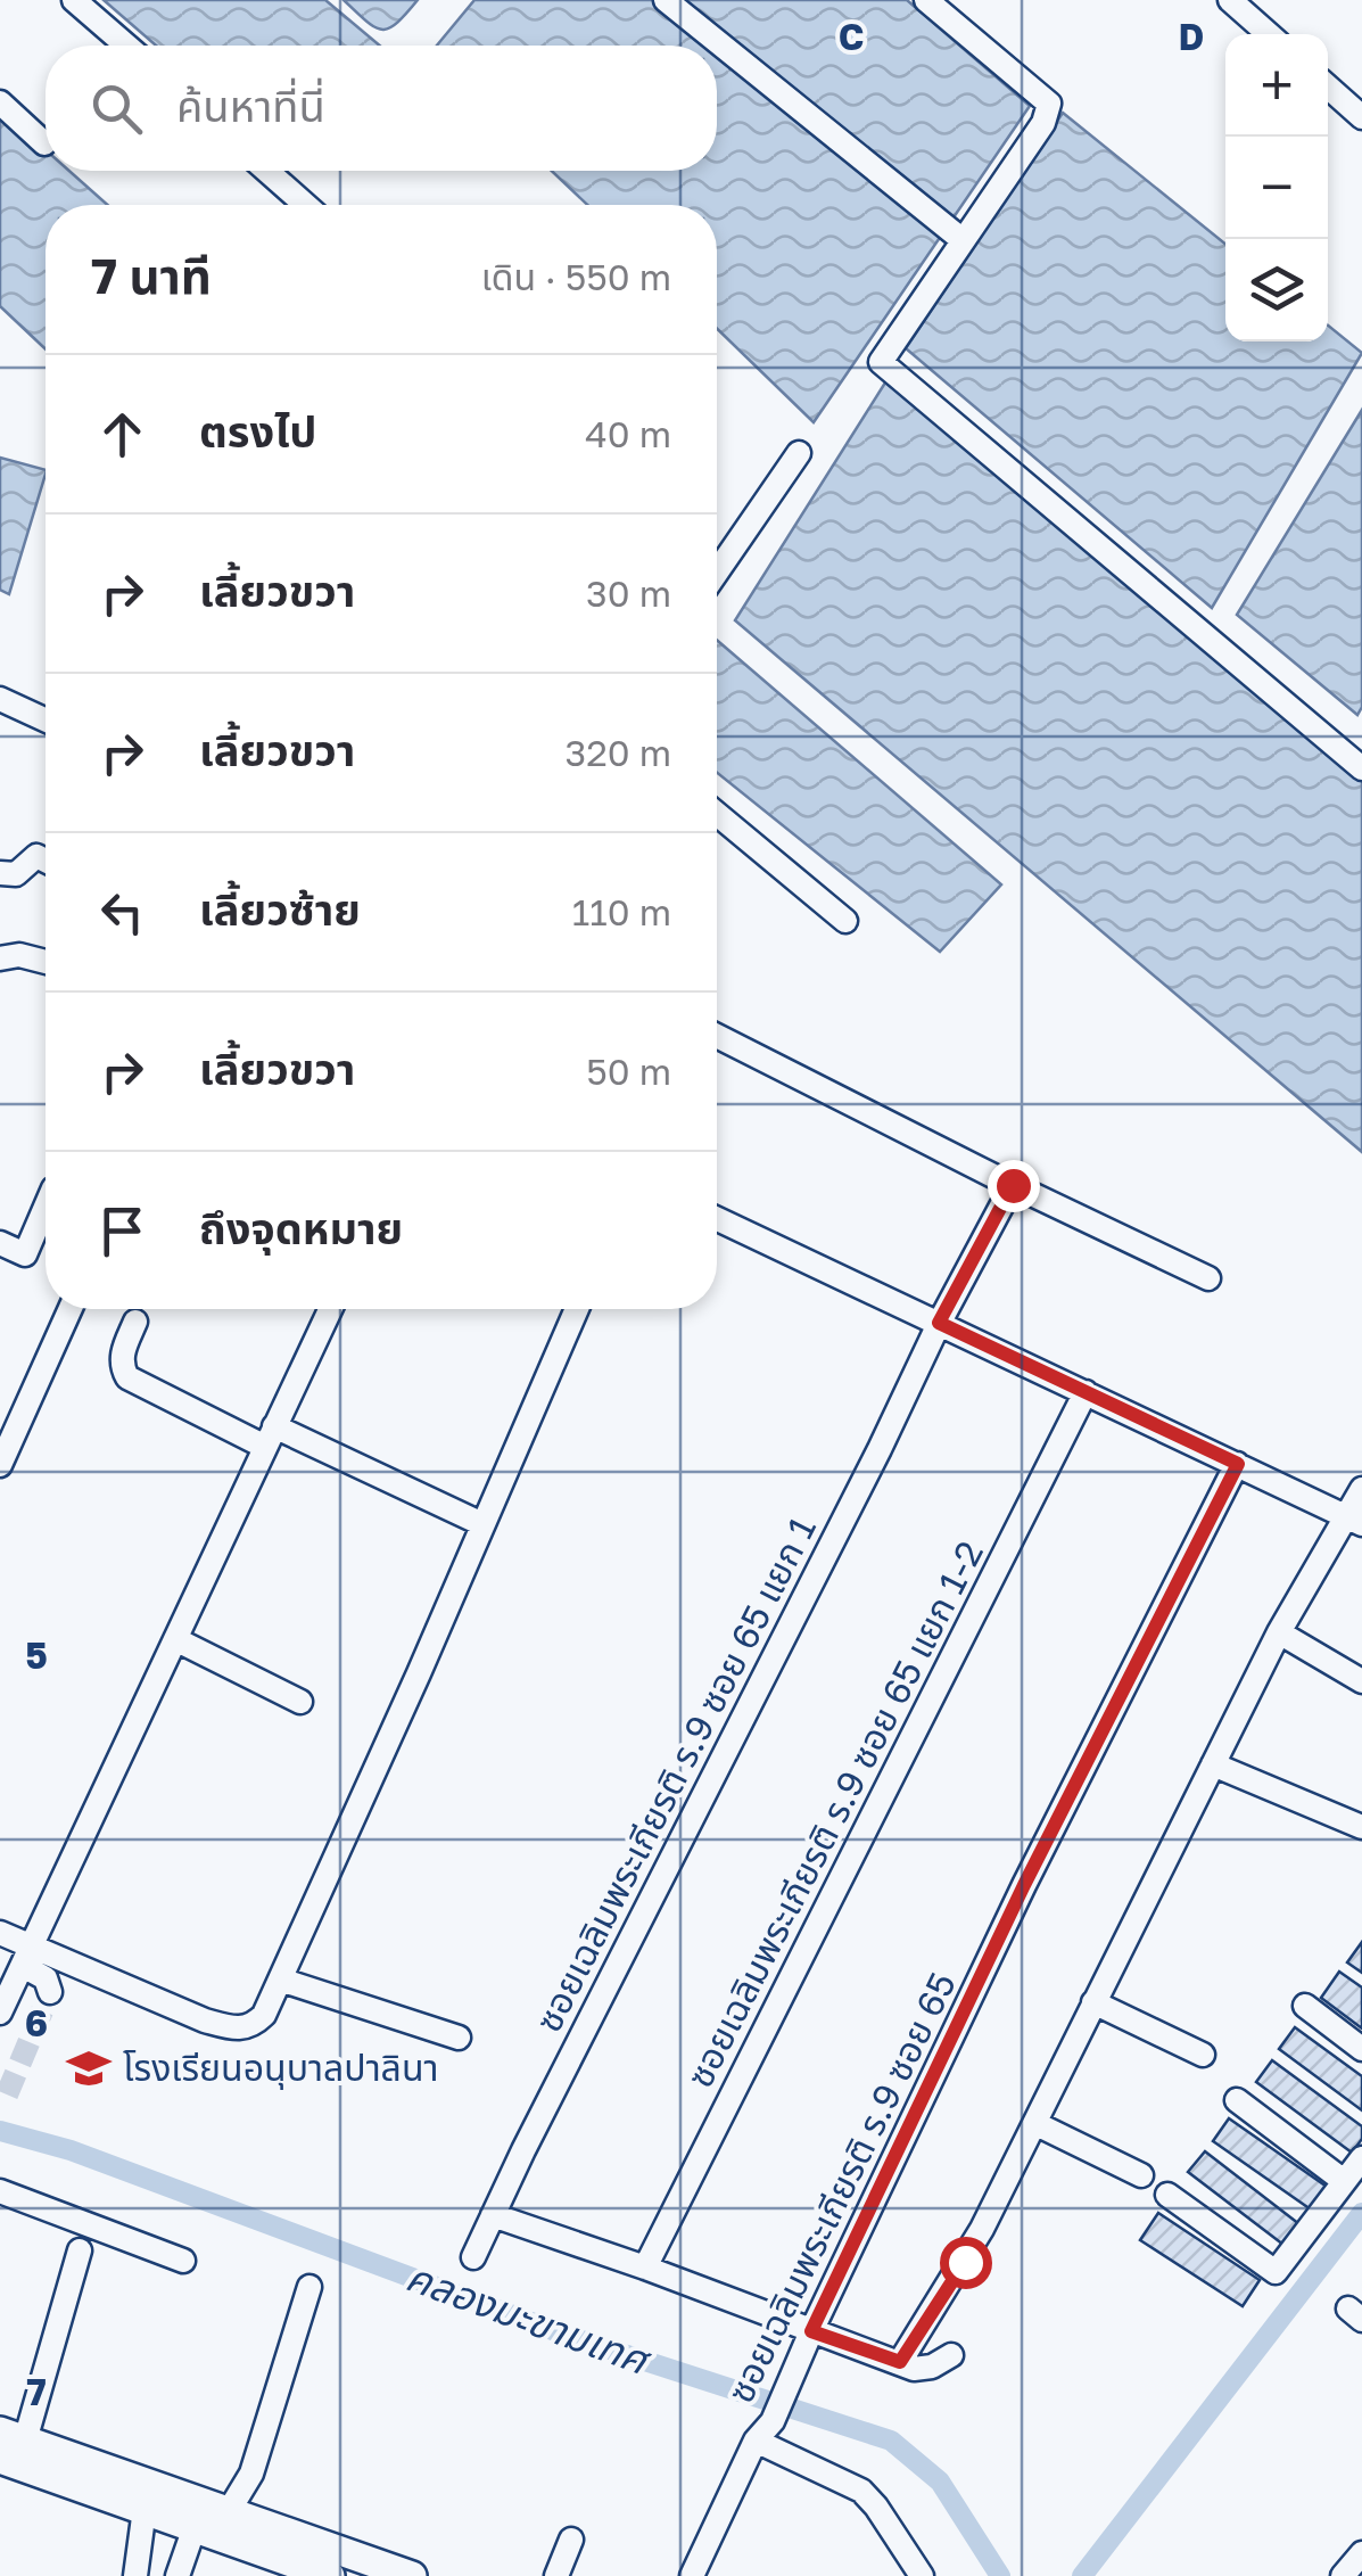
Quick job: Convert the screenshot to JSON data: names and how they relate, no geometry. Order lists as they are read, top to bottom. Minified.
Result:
{"streets":{"street":["ซอยเฉลิมพระเกียรติ ร.9 ซอย 65 แยก 1","ซอยเฉลิมพระเกียรติ ร.9 ซอย 65 แยก 1-2","ซอยเฉลิมพระเกียรติ ร.9 ซอย 65"]},"water":["คลองมะขามเทศ"],"places":{"school or university":["โรงเรียนอนุบาลปาลินา"]},"page":{"map_buttons":["+","−"],"search":"ค้นหาที่นี่","heading":["7 นาที","เดิน · 550 m"],"list":[["ตรงไป","40 m"],["เลี้ยวขวา","30 m"],["เลี้ยวขวา","320 m"],["เลี้ยวซ้าย","110 m"],["เลี้ยวขวา","50 m"],"ถึงจุดหมาย"]},"grid":{"columns":["C","D"],"rows":["5","6","7"]}}
